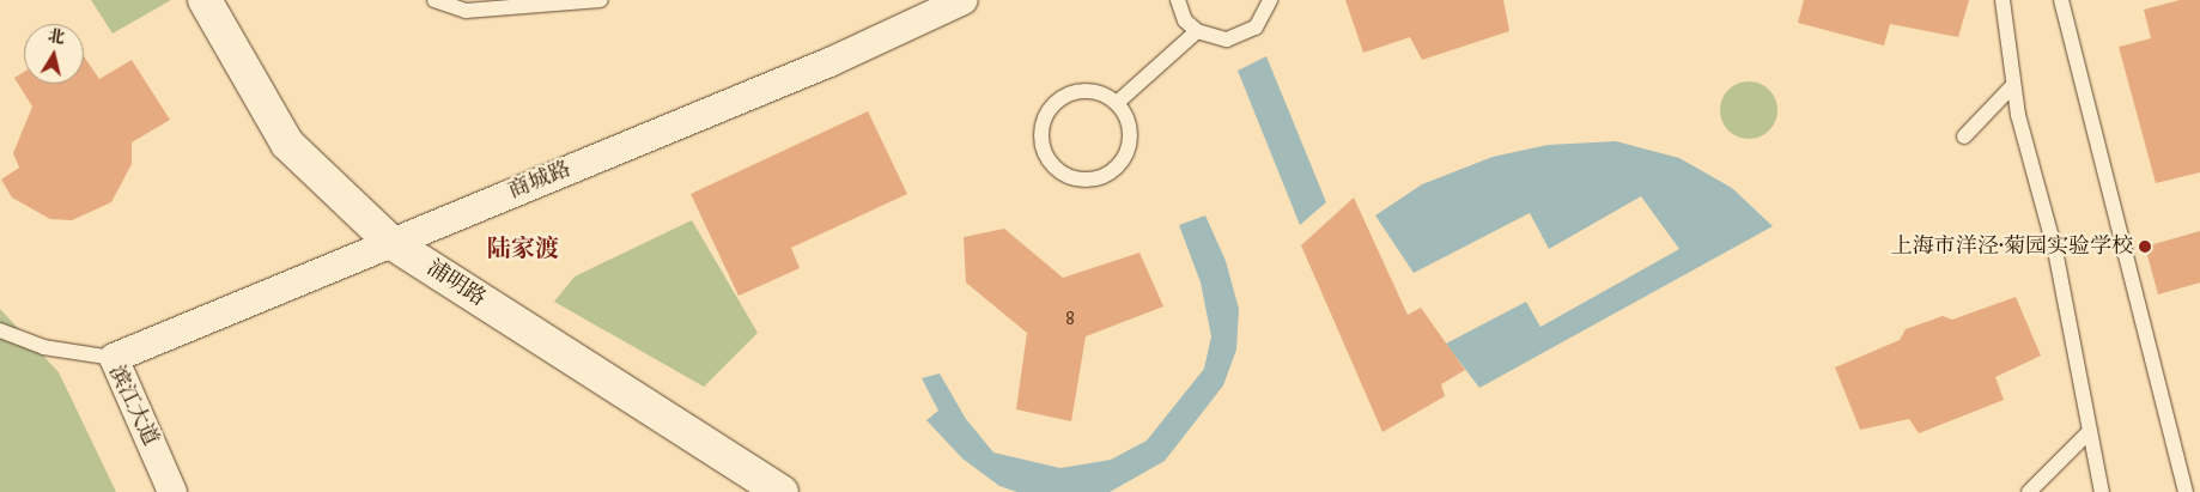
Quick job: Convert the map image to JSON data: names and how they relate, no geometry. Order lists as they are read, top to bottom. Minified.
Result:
{"streets":{"main road":["浦明路"],"street":["商城路","滨江大道"]},"crossings":[["商城路","浦明路"],["商城路","滨江大道"]],"districts":["陆家渡"],"places":["上海市洋泾·菊园实验学校"],"house_numbers":["8"],"north":"top"}
